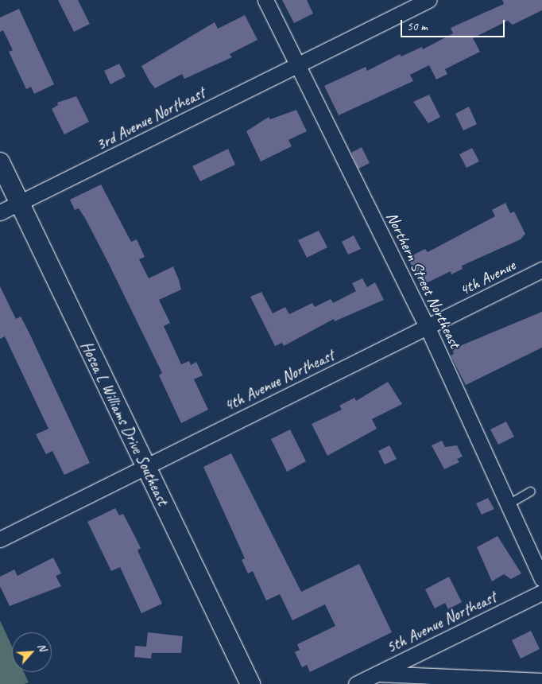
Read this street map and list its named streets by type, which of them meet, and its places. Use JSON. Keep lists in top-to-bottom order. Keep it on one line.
{"streets":{"street":["3rd Avenue Northeast","4th Avenue","Northern Street Northeast","4th Avenue Northeast","Hosea L Williams Drive Southeast","5th Avenue Northeast"]},"crossings":[["3rd Avenue Northeast","Northern Street Northeast"],["3rd Avenue Northeast","Hosea L Williams Drive Southeast"],["4th Avenue","Northern Street Northeast"],["4th Avenue","4th Avenue Northeast"],["Northern Street Northeast","4th Avenue Northeast"],["4th Avenue Northeast","Hosea L Williams Drive Southeast"]],"scale_bar":"50 m","north":"top right"}
